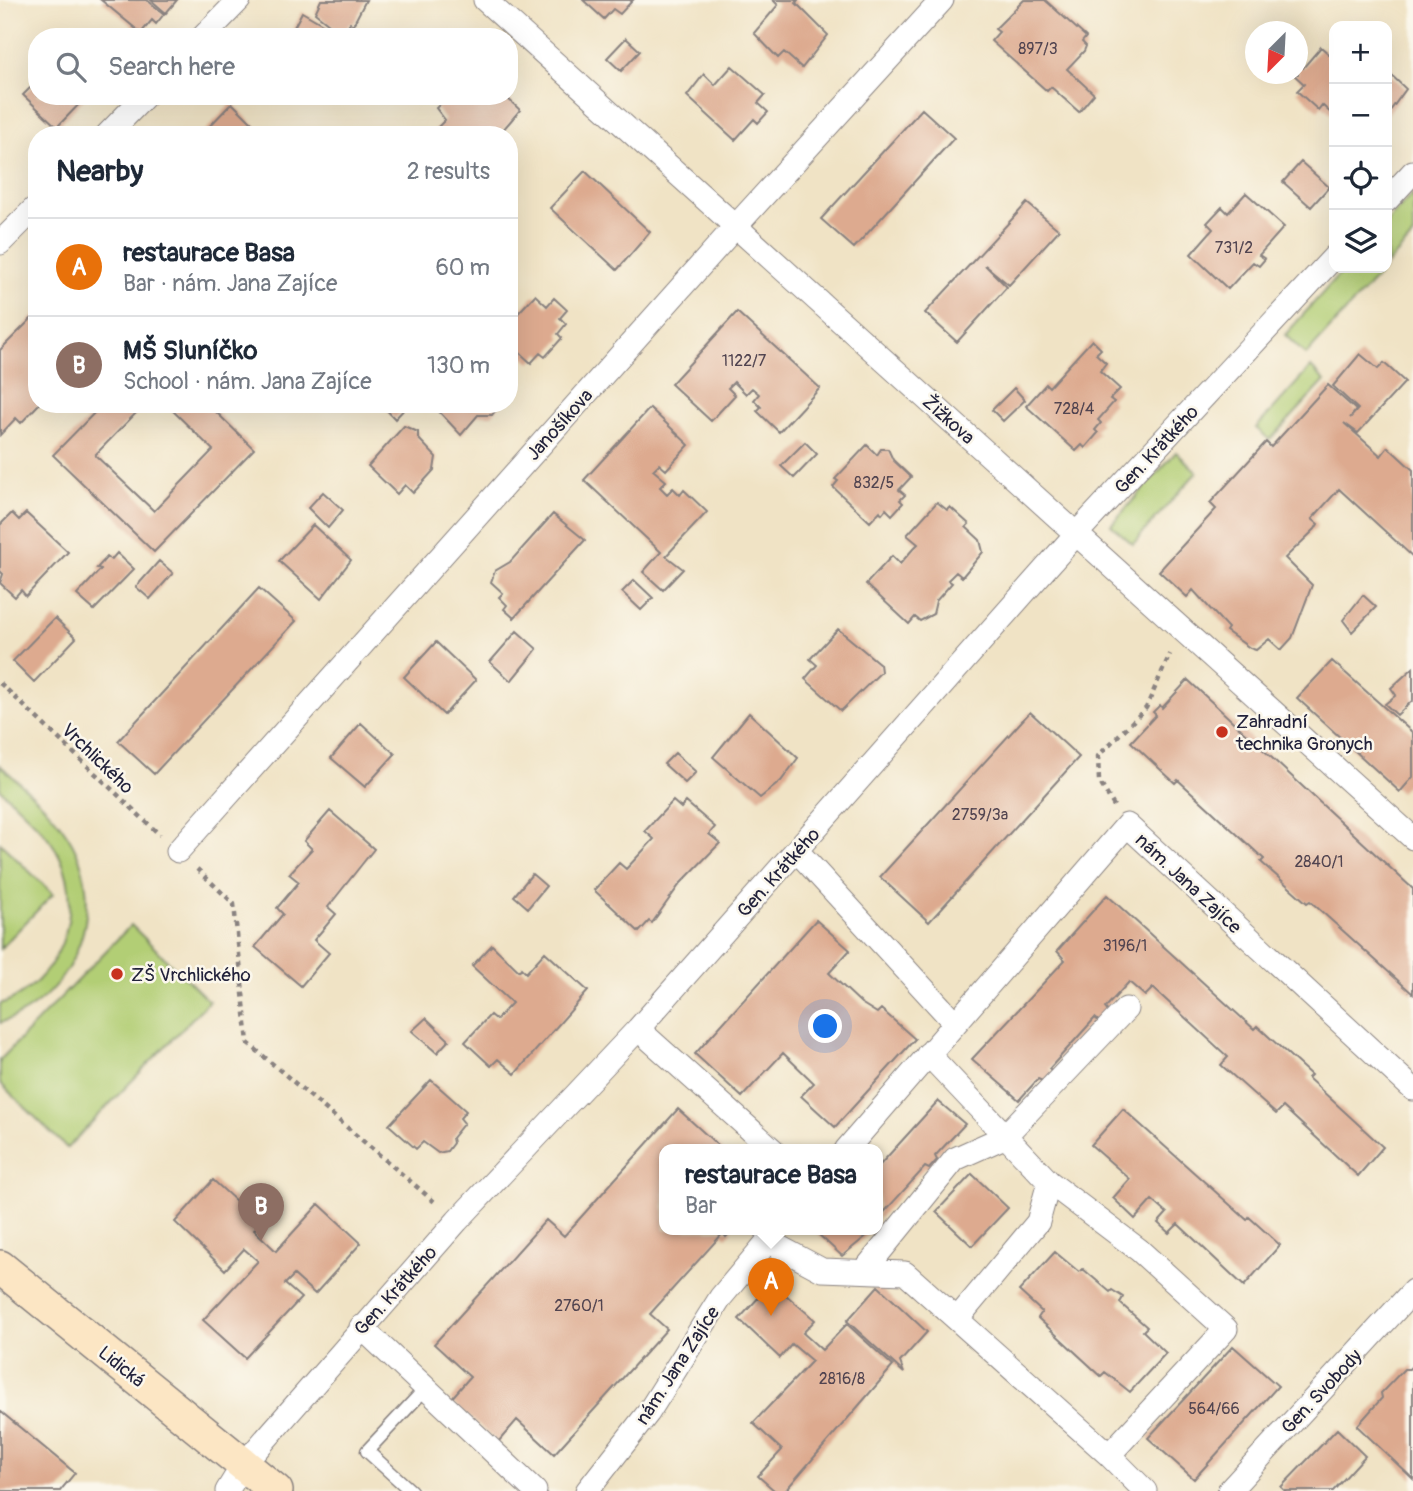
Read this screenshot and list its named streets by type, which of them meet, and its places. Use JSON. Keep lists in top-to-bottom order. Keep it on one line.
{"streets":{"main road":["Lidická"],"street":["Žižkova","Janošíkova","Gen. Krátkého","nám. Jana Zajíce","Gen. Svobody"],"path":["Vrchlického"]},"crossings":[["Žižkova","Janošíkova"],["Žižkova","Gen. Krátkého"],["Janošíkova","Vrchlického"],["Gen. Krátkého","Vrchlického"],["Gen. Krátkého","Lidická"]],"places":["Zahradní technika Gronych","ZŠ Vrchlického"],"house_numbers":["897/3","731/2","1122/7","728/4","832/5","2759/3a","2840/1","3196/1","2760/1","2816/8","564/66"],"north":"bottom left","page":{"map_buttons":["+","−"],"search":"Search here","heading":["Nearby","2 results"],"list":[{"mark":"A","name":"restaurace Basa","note":"Bar · nám. Jana Zajíce","value":"60 m"},{"mark":"B","name":"MŠ Sluníčko","note":"School · nám. Jana Zajíce","value":"130 m"}],"popup":["restaurace Basa","Bar"],"pins":["B","A"]}}
